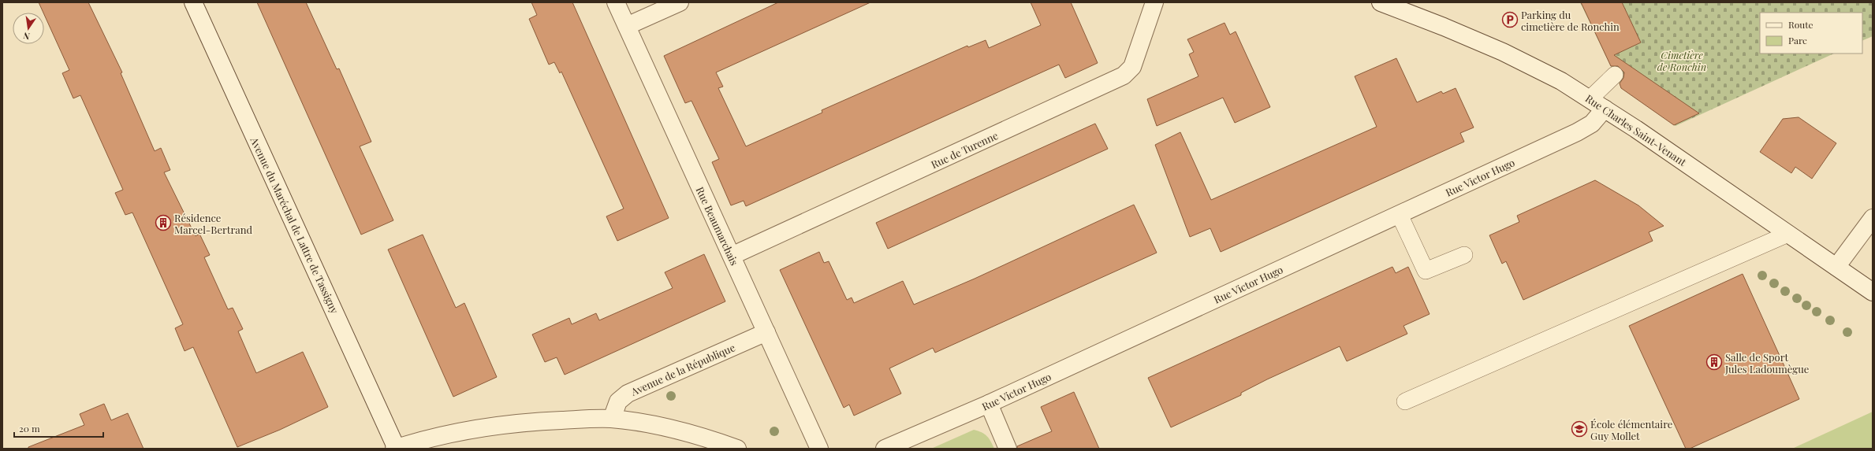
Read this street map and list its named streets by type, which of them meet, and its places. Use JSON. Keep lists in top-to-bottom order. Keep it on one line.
{"streets":{"street":["Rue Charles Saint-Venant","Rue de Turenne","Rue Victor Hugo","Avenue du Maréchal de Lattre de Tassigny","Rue Beaumarchais","Avenue de la République"]},"crossings":[["Rue Charles Saint-Venant","Rue Victor Hugo"],["Rue de Turenne","Rue Beaumarchais"],["Rue Beaumarchais","Avenue de la République"]],"parks":["Cimetière de Ronchin"],"places":{"parking":["Parking du cimetière de Ronchin"],"building":["Résidence Marcel-Bertrand","Salle de Sport Jules Ladoumègue"],"school or university":["École élémentaire Guy Mollet"]},"legend":["Route","Parc"],"scale_bar":"20 m","north":"bottom"}
